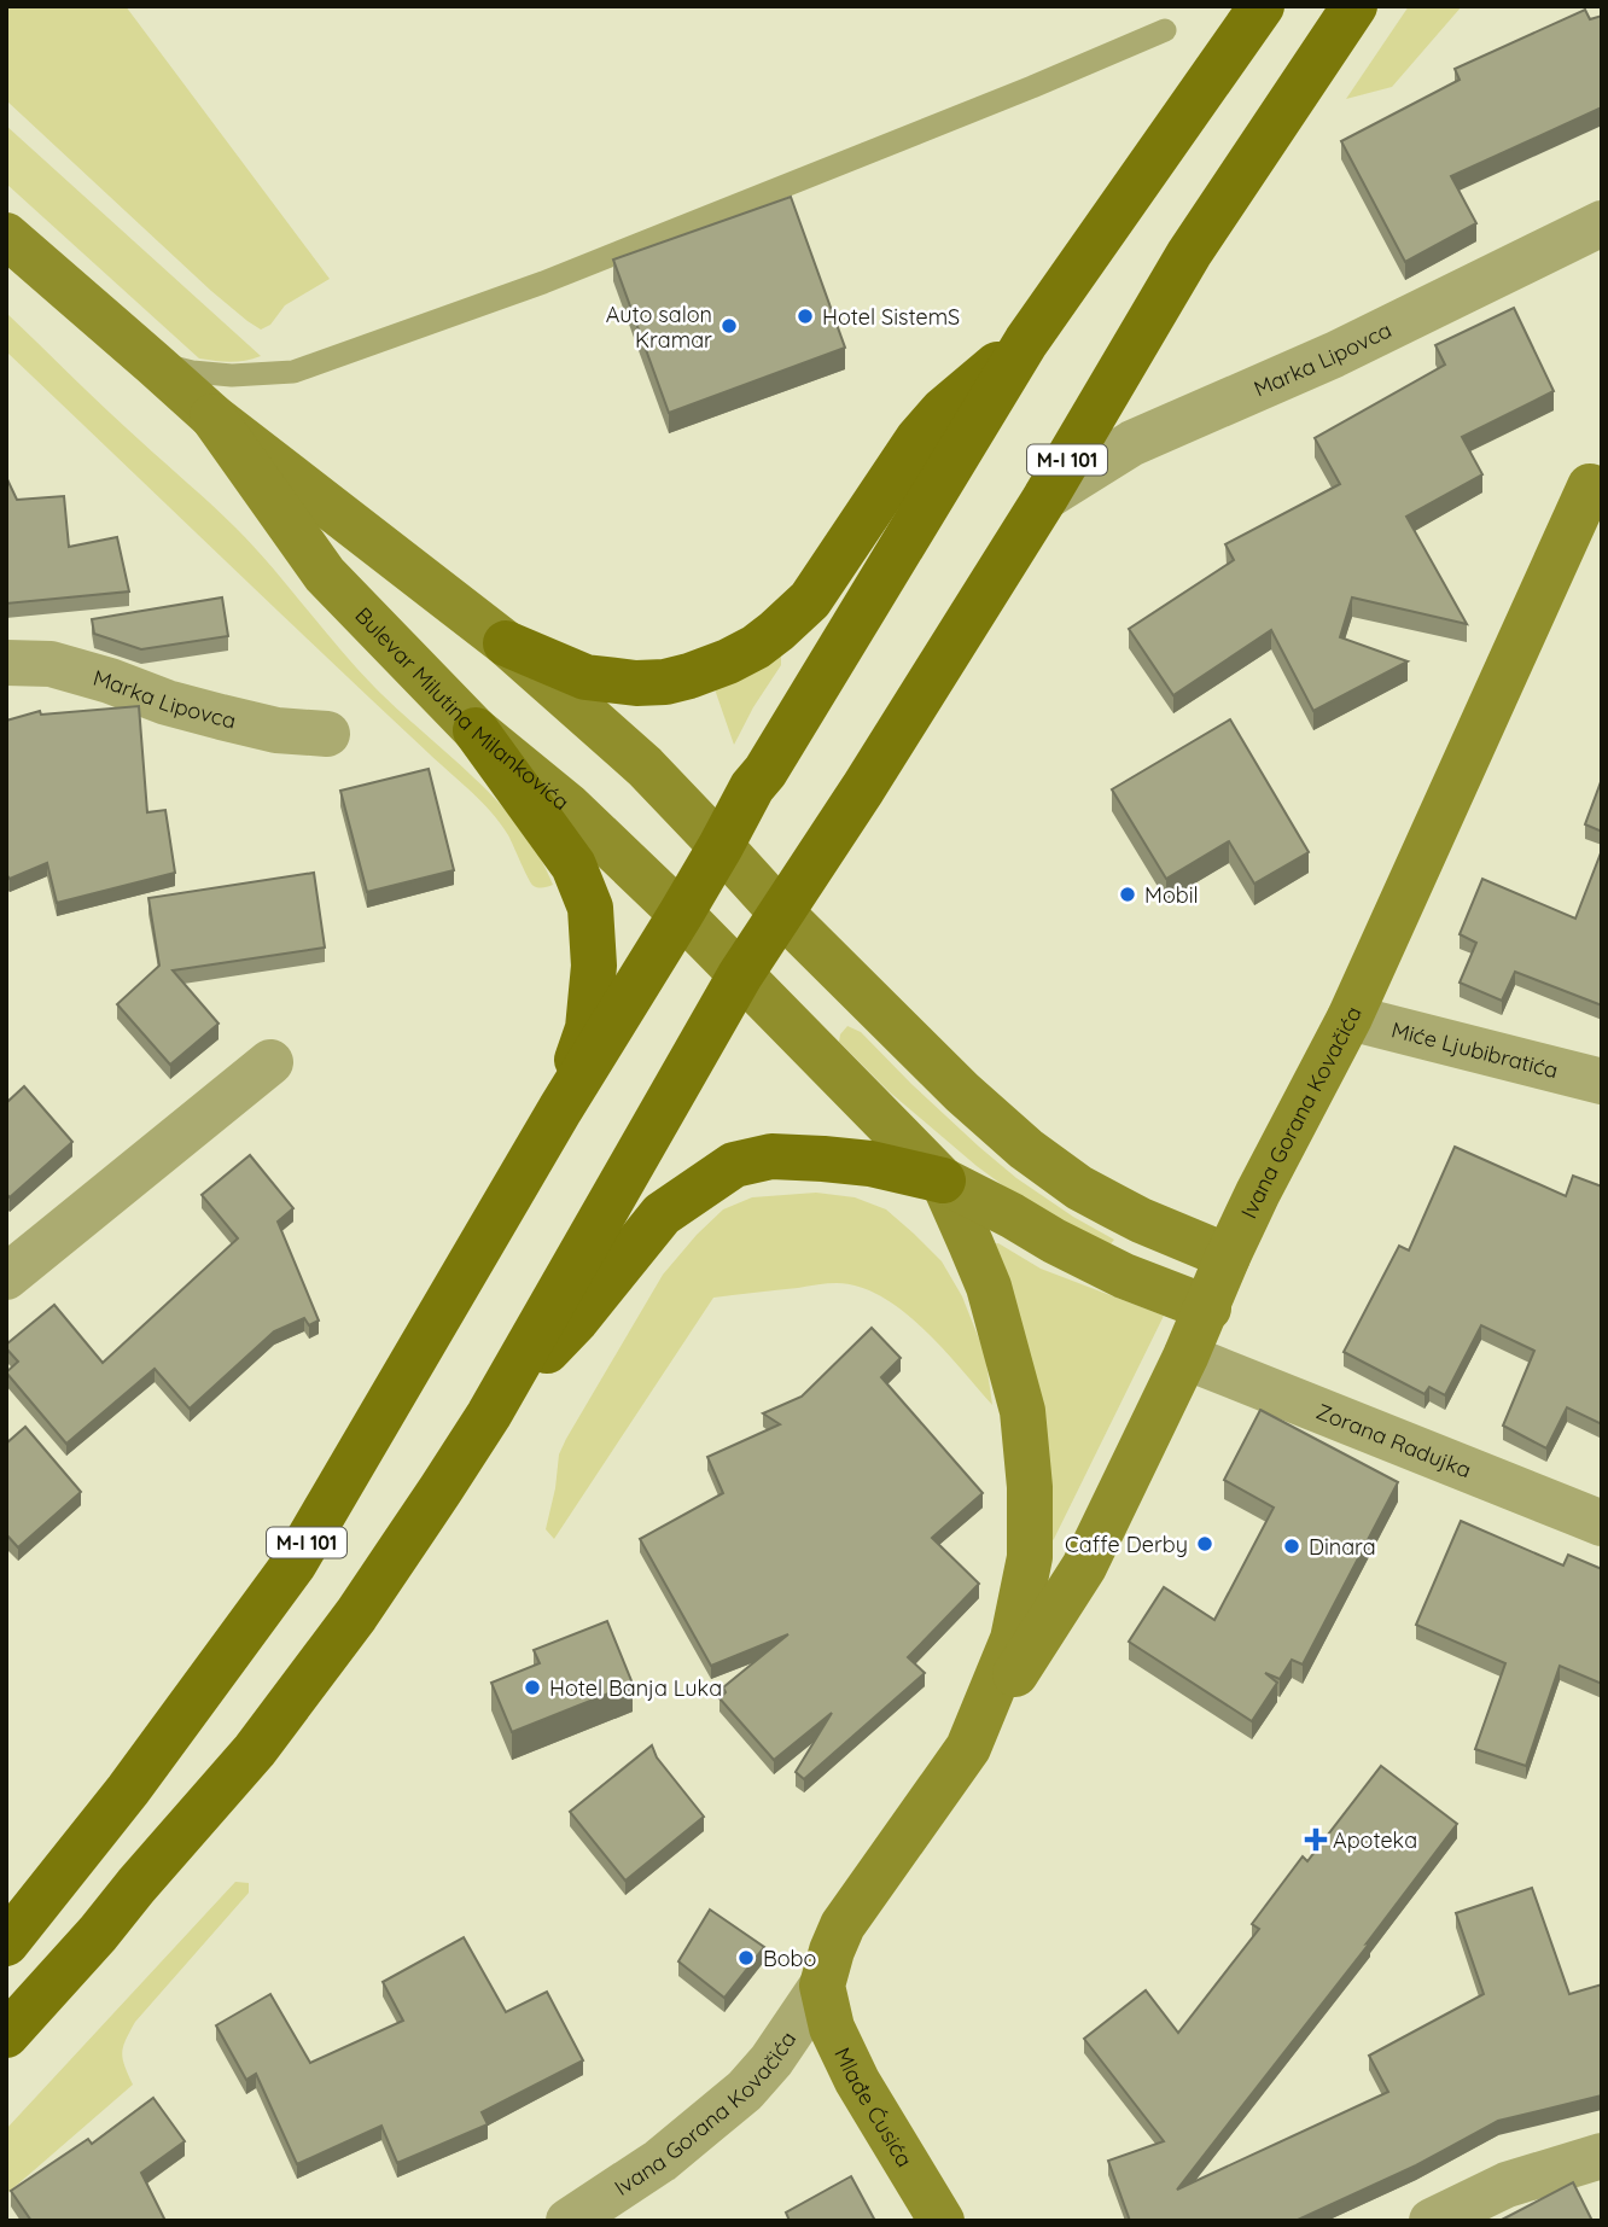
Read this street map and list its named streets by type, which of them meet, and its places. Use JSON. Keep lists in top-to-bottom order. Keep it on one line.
{"streets":{"main road":["M-I 101"],"street":["Marka Lipovca","Bulevar Milutina Milankovića","Miće Ljubibratića","Ivana Gorana Kovačića","Zorana Radujka","Mlađe Ćusića"]},"crossings":[["Marka Lipovca","M-I 101"],["M-I 101","Bulevar Milutina Milankovića"],["Bulevar Milutina Milankovića","Ivana Gorana Kovačića"],["Miće Ljubibratića","Ivana Gorana Kovačića"],["Ivana Gorana Kovačića","Zorana Radujka"],["Ivana Gorana Kovačića","Mlađe Ćusića"]],"places":{"other":["Hotel SistemS","Auto salon Kramar","Mobil","Caffe Derby","Dinara","Hotel Banja Luka","Bobo"],"health":["Apoteka"]}}
